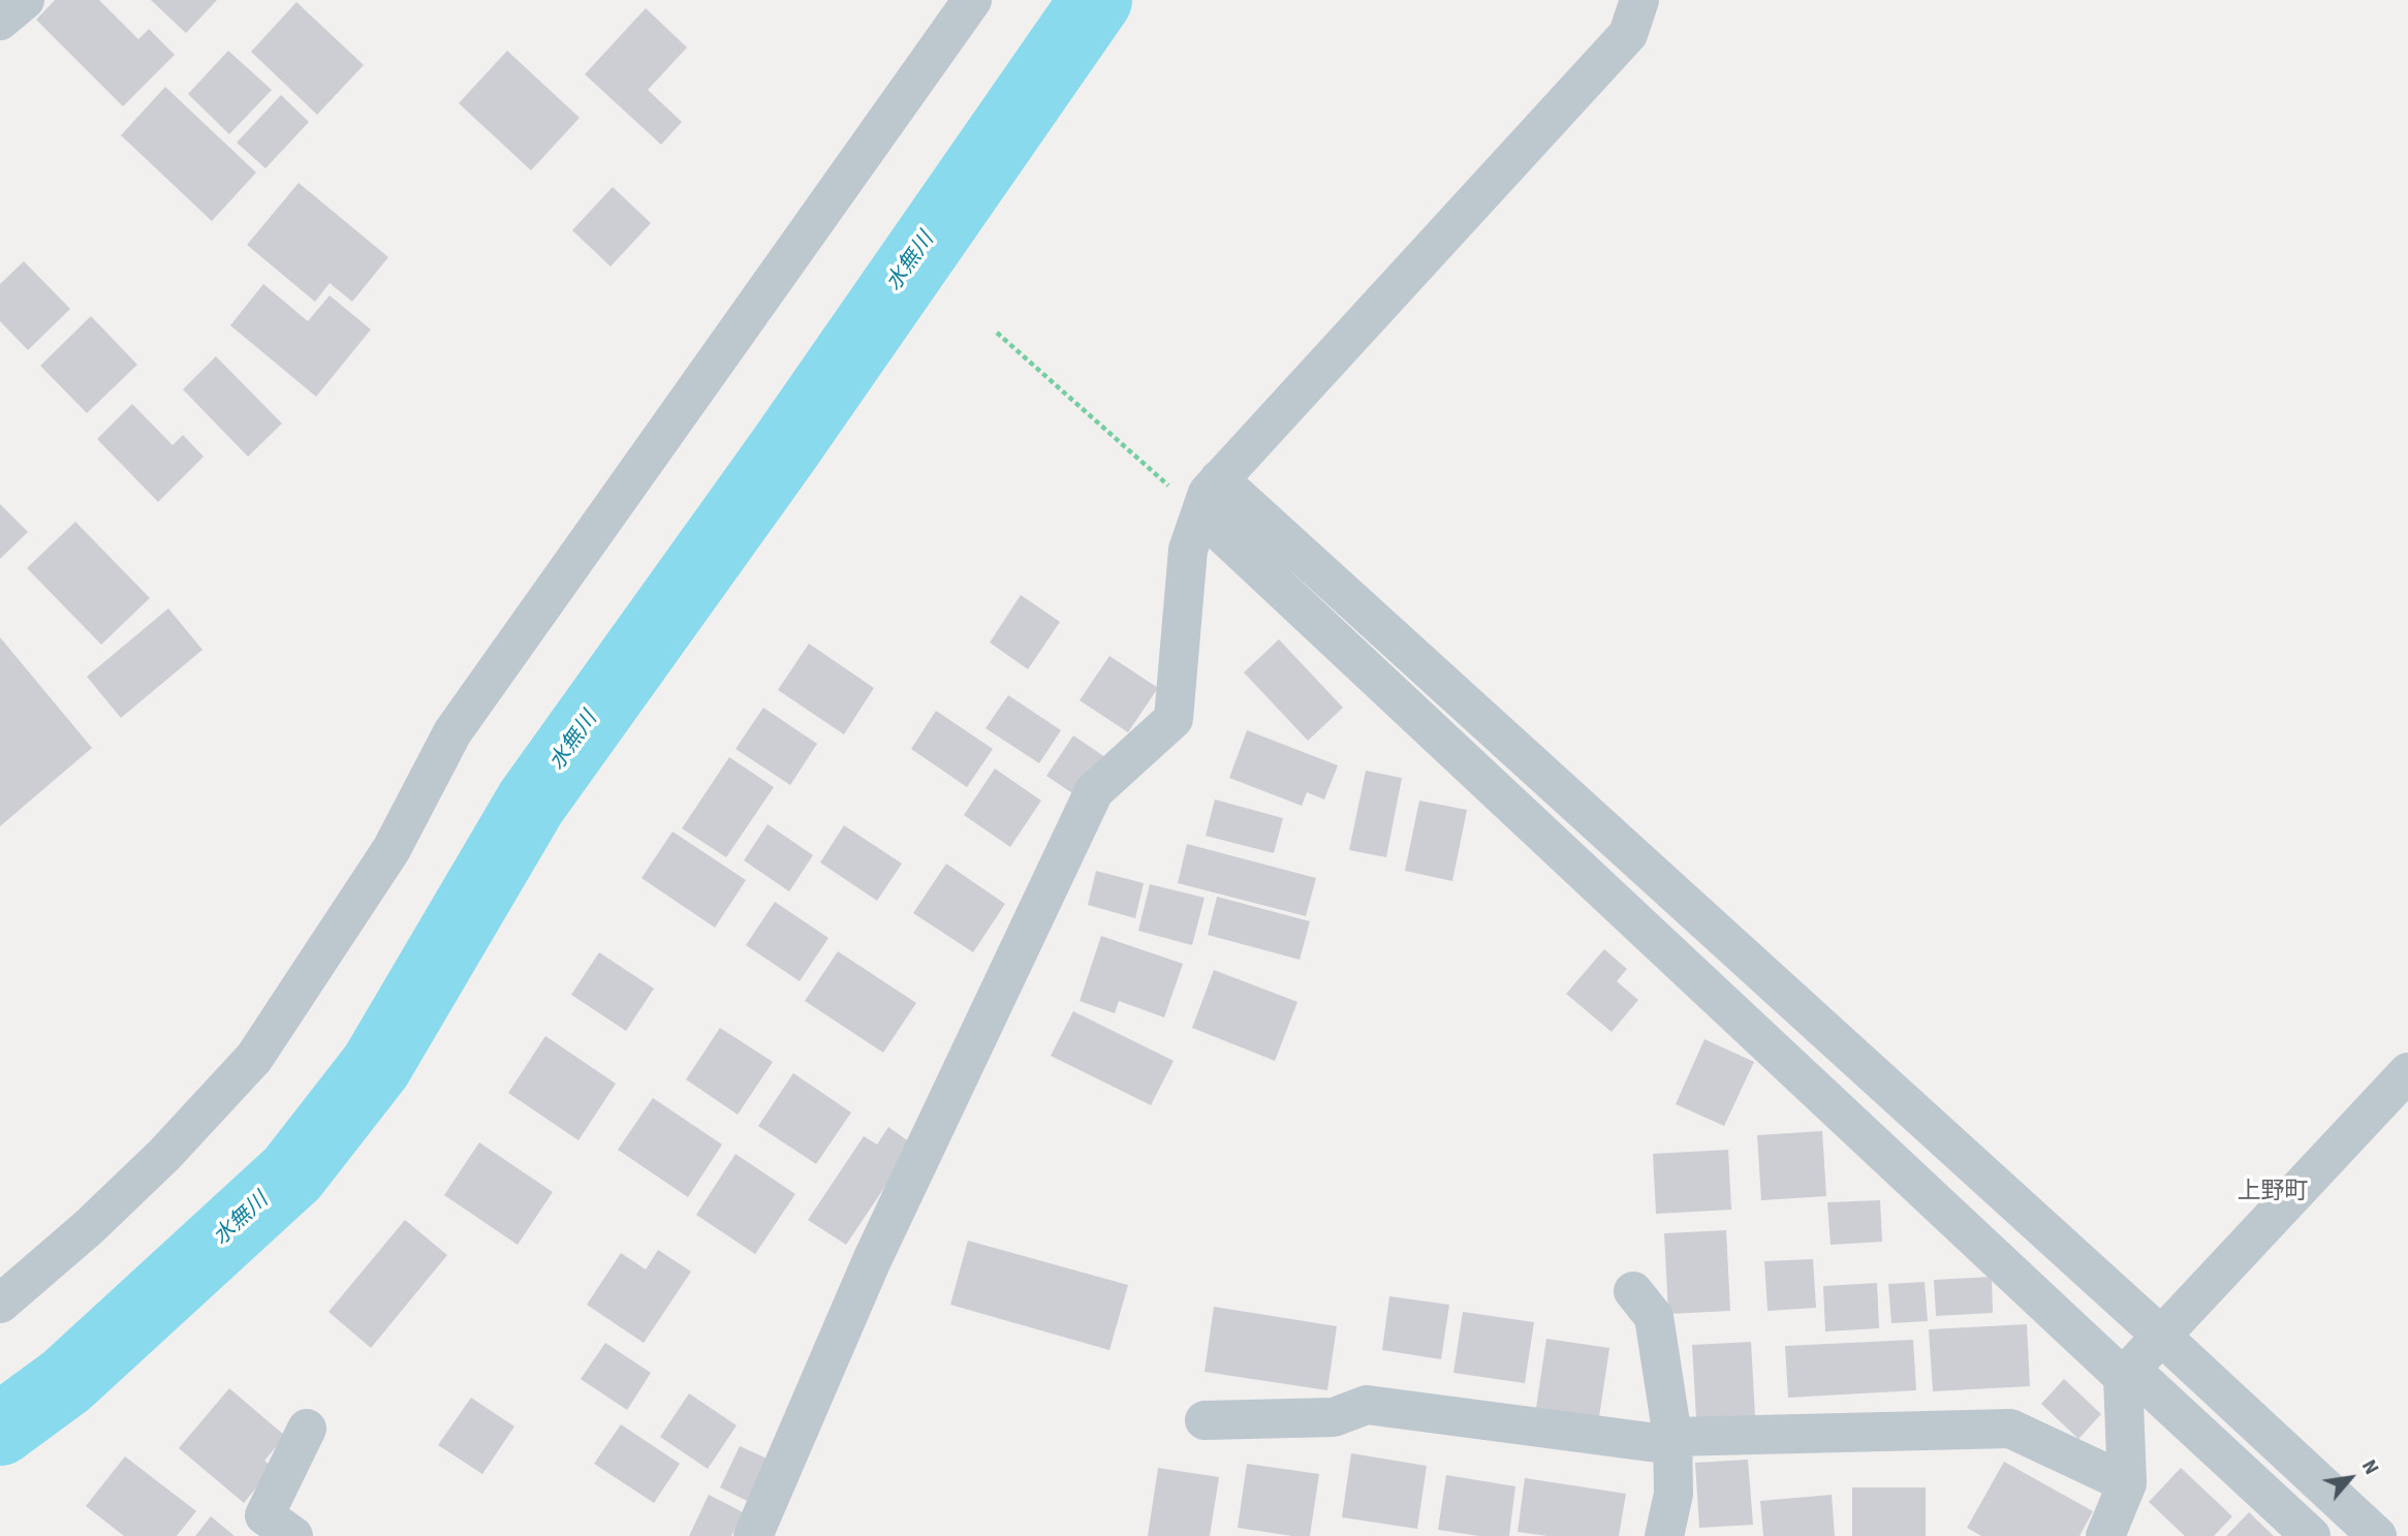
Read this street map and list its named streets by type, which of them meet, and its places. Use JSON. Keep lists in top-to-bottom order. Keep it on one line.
{"districts":["上野町"],"water":["水無川"],"north":"top right"}
